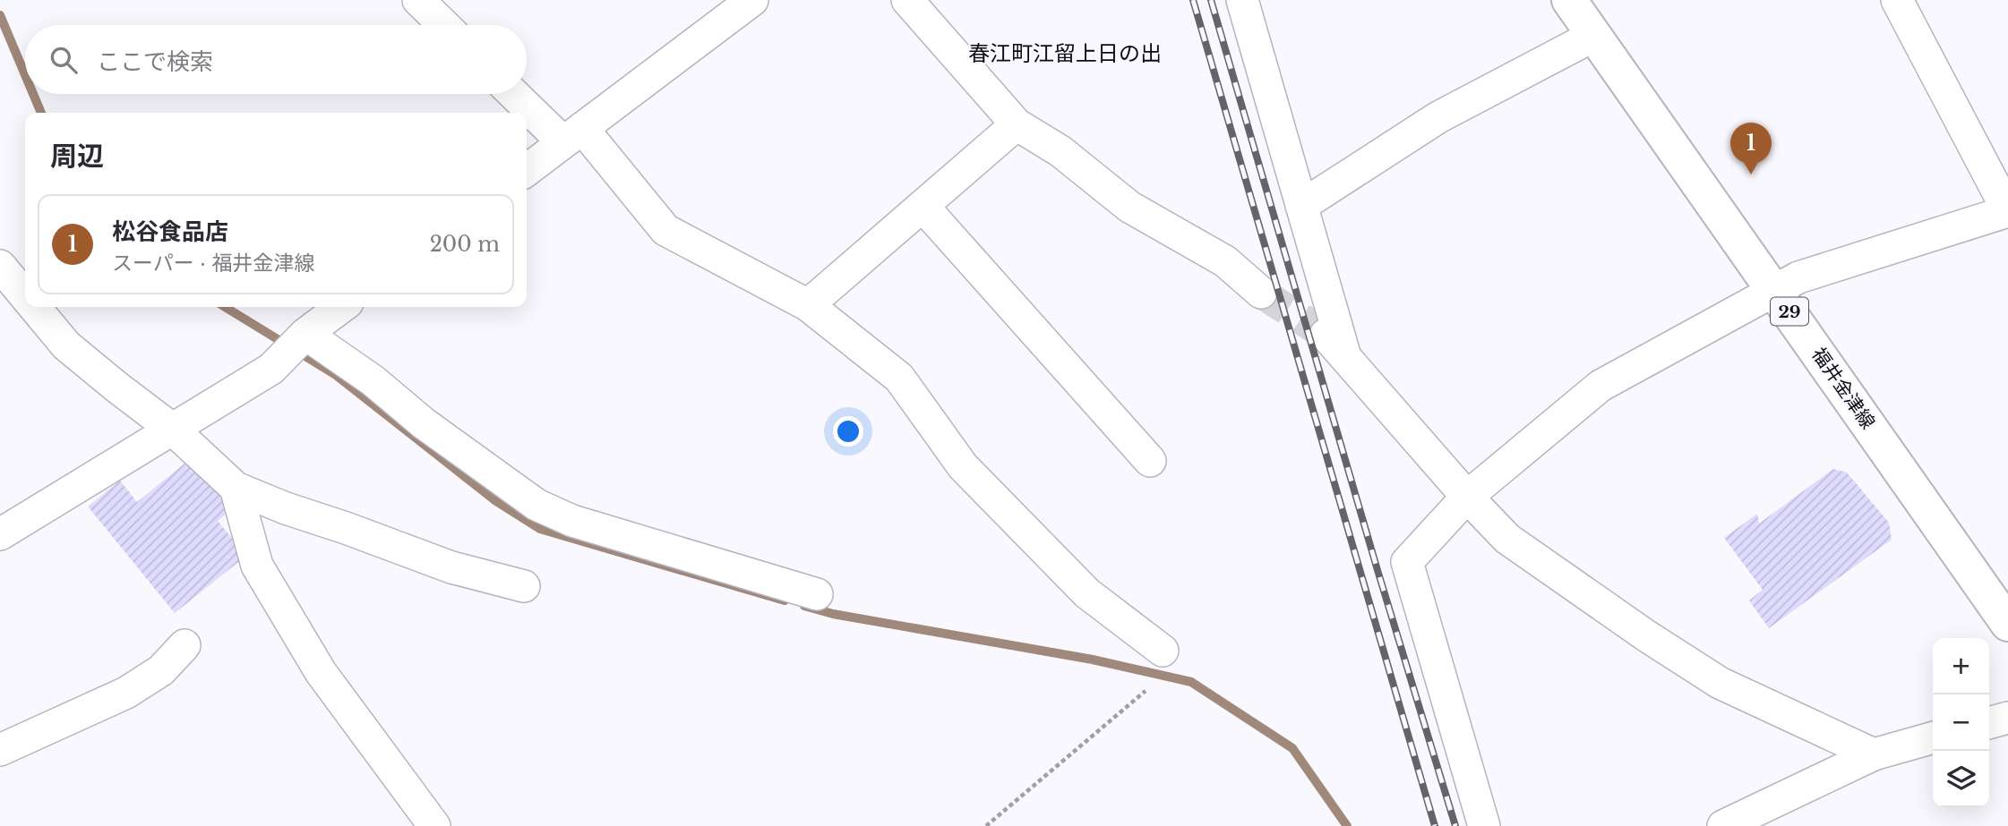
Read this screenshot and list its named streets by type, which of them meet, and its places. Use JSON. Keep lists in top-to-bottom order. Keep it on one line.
{"streets":{"main road":["29","福井金津線"]},"districts":["春江町江留上日の出"],"page":{"search":"ここで検索","heading":"周辺","pins":"1","list":[{"mark":"1","name":"松谷食品店","note":"スーパー · 福井金津線","value":"200 m"}],"map_buttons":["+","−"]}}
